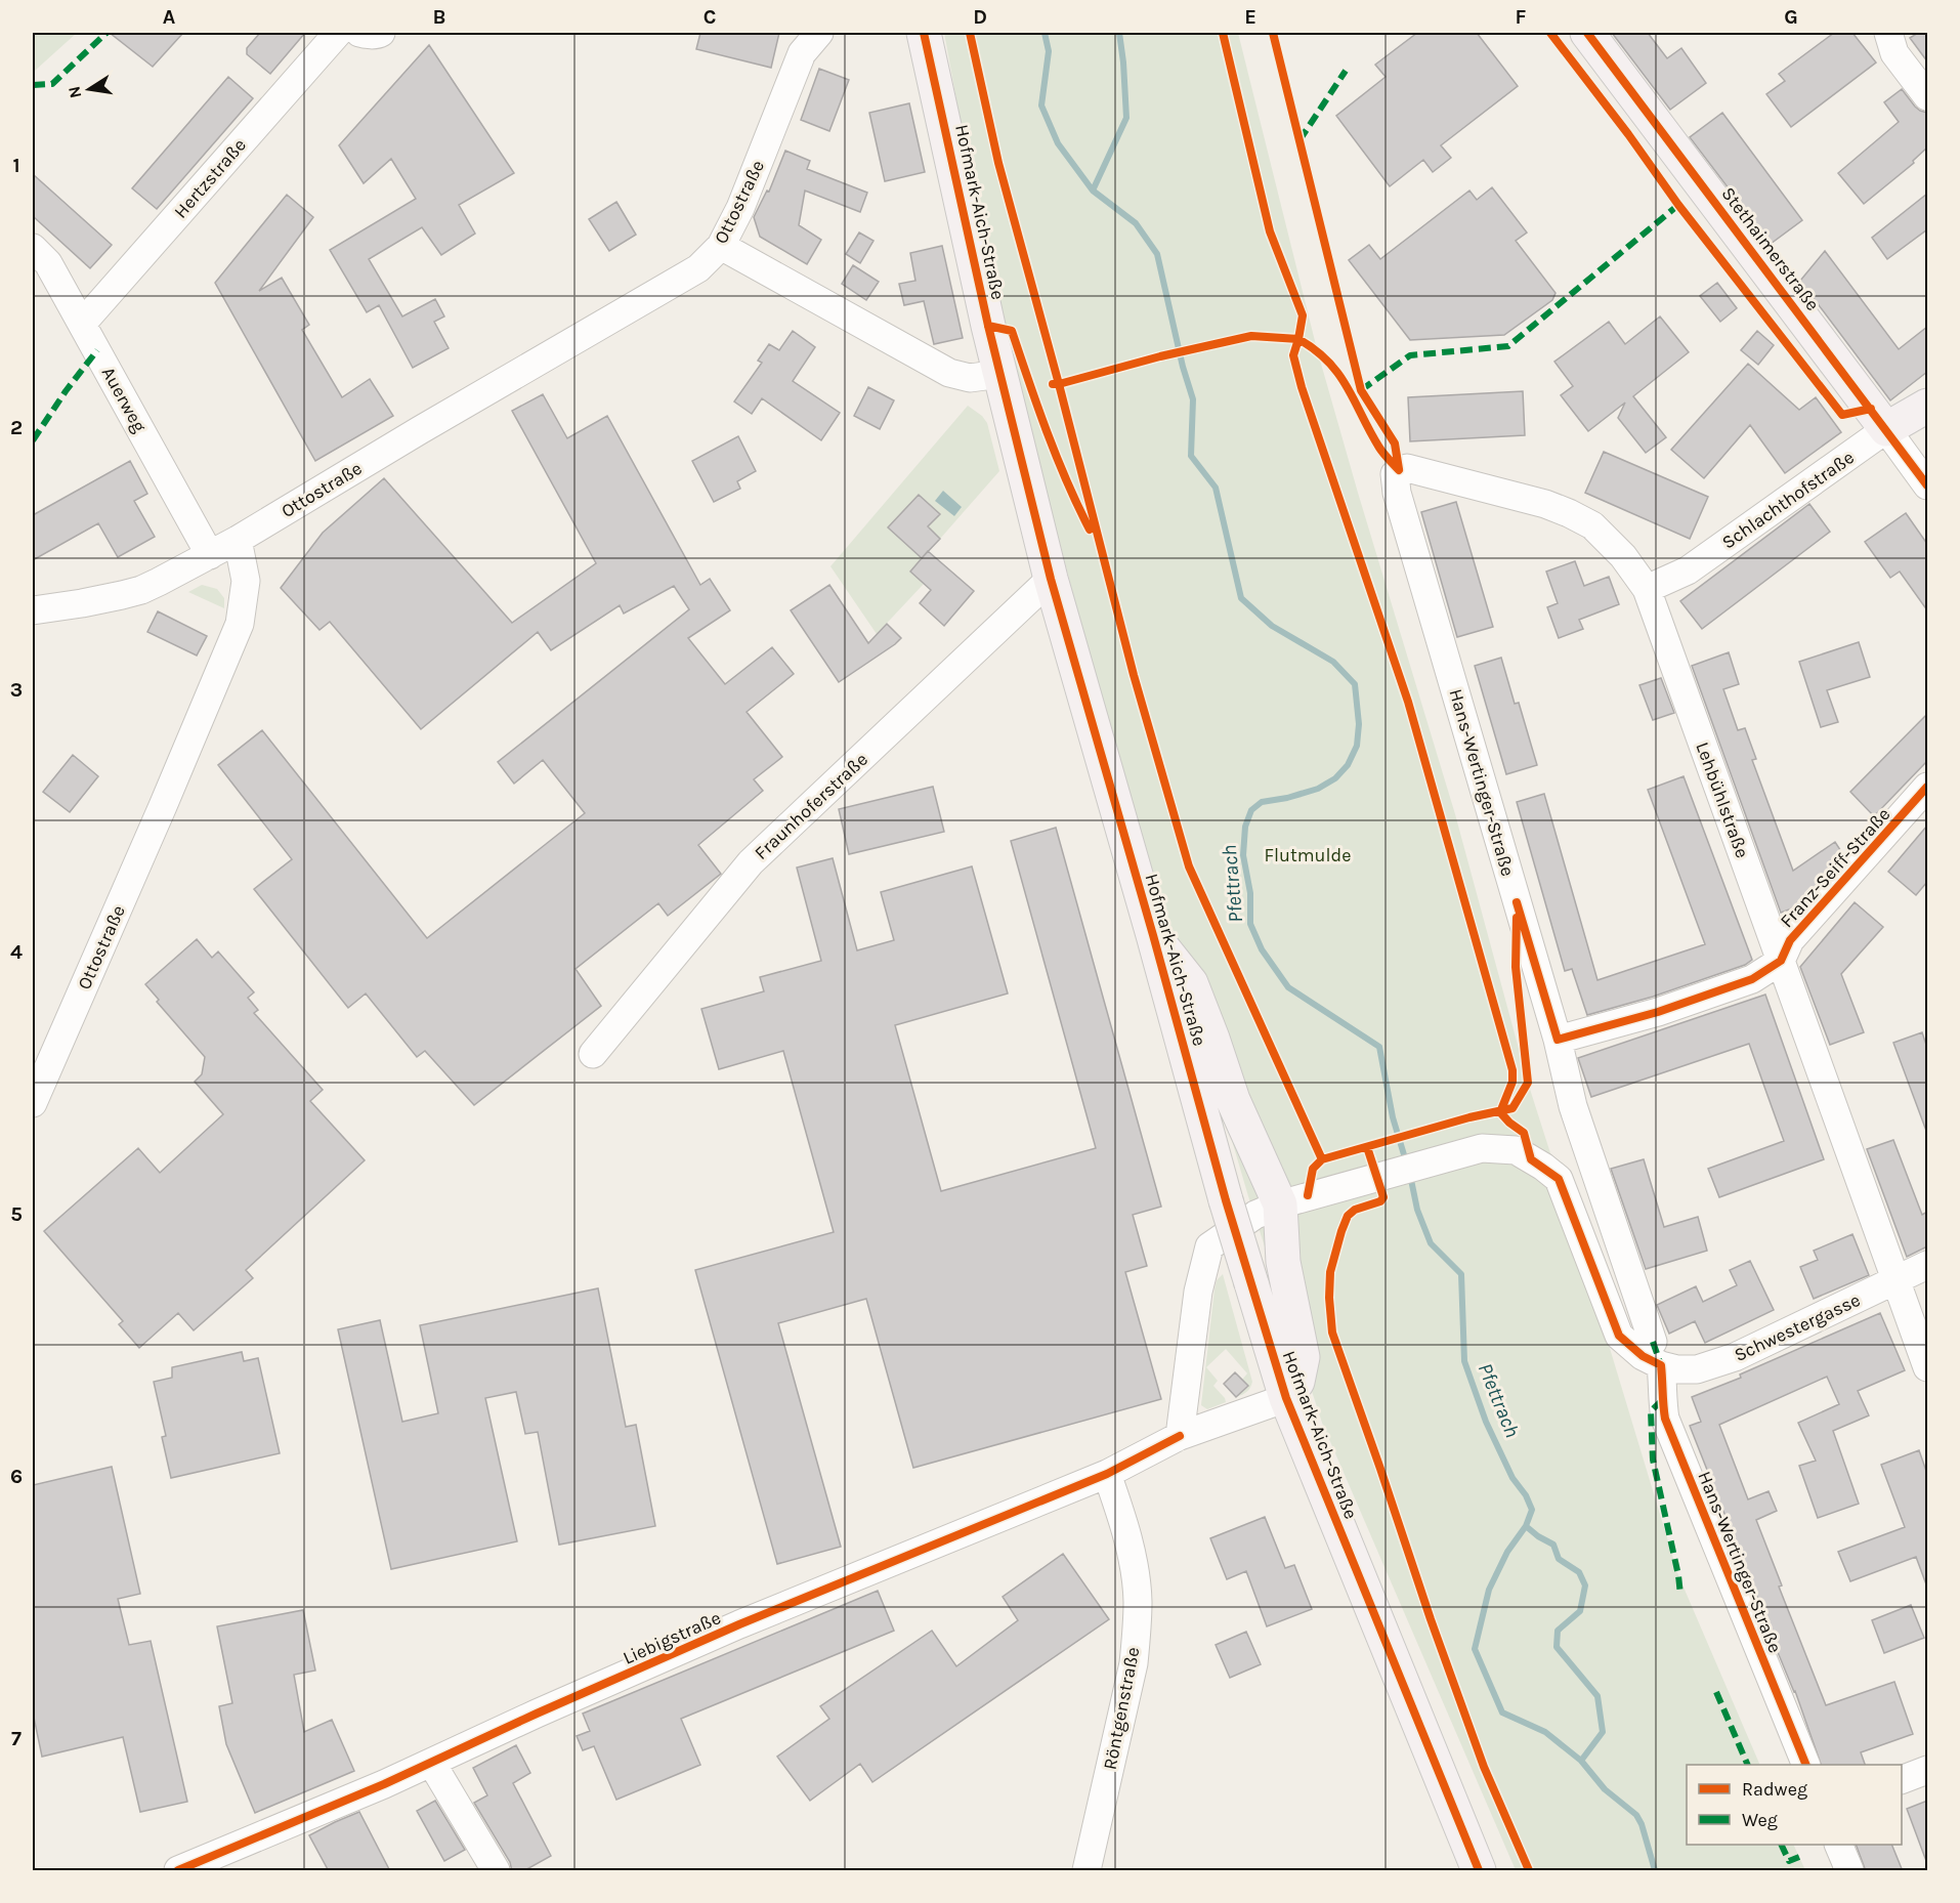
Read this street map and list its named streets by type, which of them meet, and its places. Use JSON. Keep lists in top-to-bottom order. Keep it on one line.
{"streets":{"main road":["Hofmark-Aich-Straße","Stethaimerstraße","Schlachthofstraße"],"street":["Hertzstraße","Ottostraße","Auerweg","Hans-Wertinger-Straße","Lehbühlstraße","Fraunhoferstraße","Franz-Seiff-Straße","Schwestergasse","Liebigstraße","Röntgenstraße"]},"crossings":[["Hertzstraße","Auerweg"],["Hofmark-Aich-Straße","Fraunhoferstraße"],["Hofmark-Aich-Straße","Liebigstraße"],["Stethaimerstraße","Schlachthofstraße"],["Schlachthofstraße","Lehbühlstraße"],["Hans-Wertinger-Straße","Lehbühlstraße"],["Hans-Wertinger-Straße","Franz-Seiff-Straße"],["Hans-Wertinger-Straße","Schwestergasse"],["Lehbühlstraße","Franz-Seiff-Straße"],["Lehbühlstraße","Schwestergasse"],["Liebigstraße","Röntgenstraße"]],"water":["Pfettrach"],"parks":["Flutmulde"],"legend":["Radweg","Weg"],"north":"left","grid":{"columns":["A","B","C","D","E","F","G"],"rows":["1","2","3","4","5","6","7"]}}
